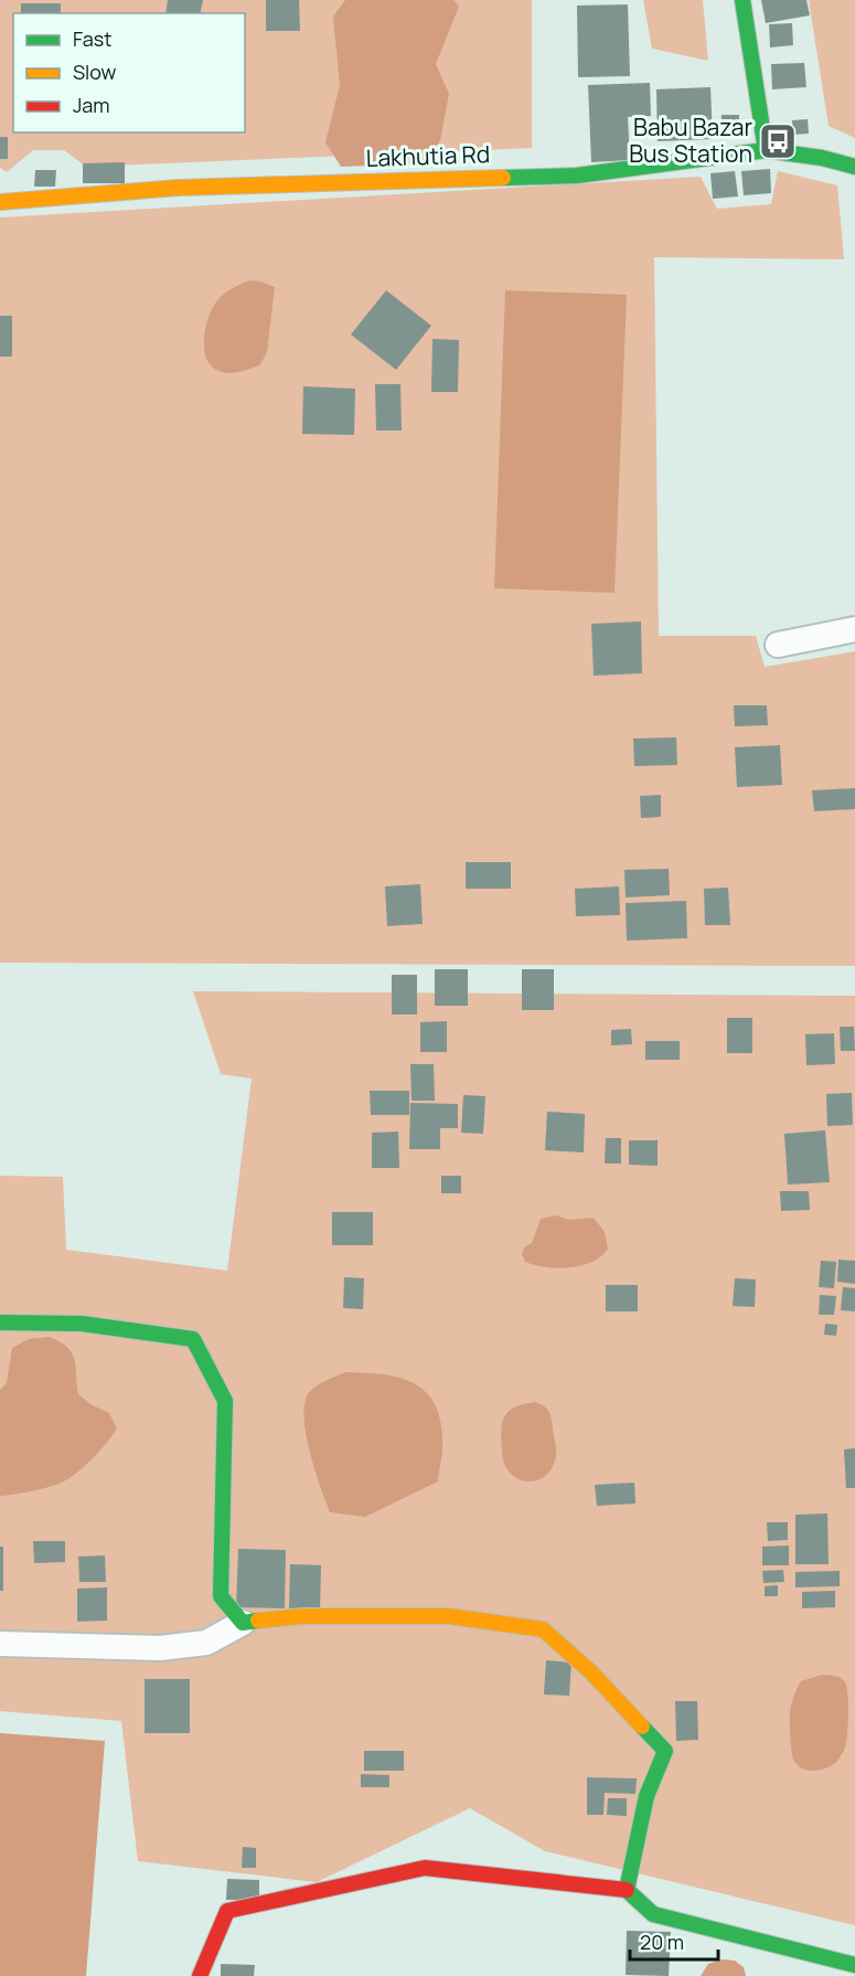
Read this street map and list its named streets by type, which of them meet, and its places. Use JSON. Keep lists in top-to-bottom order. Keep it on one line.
{"streets":{"street":["Lakhutia Rd"]},"places":{"bus stop":["Babu Bazar Bus Station"]},"legend":["Fast","Slow","Jam"],"scale_bar":"20 m"}
